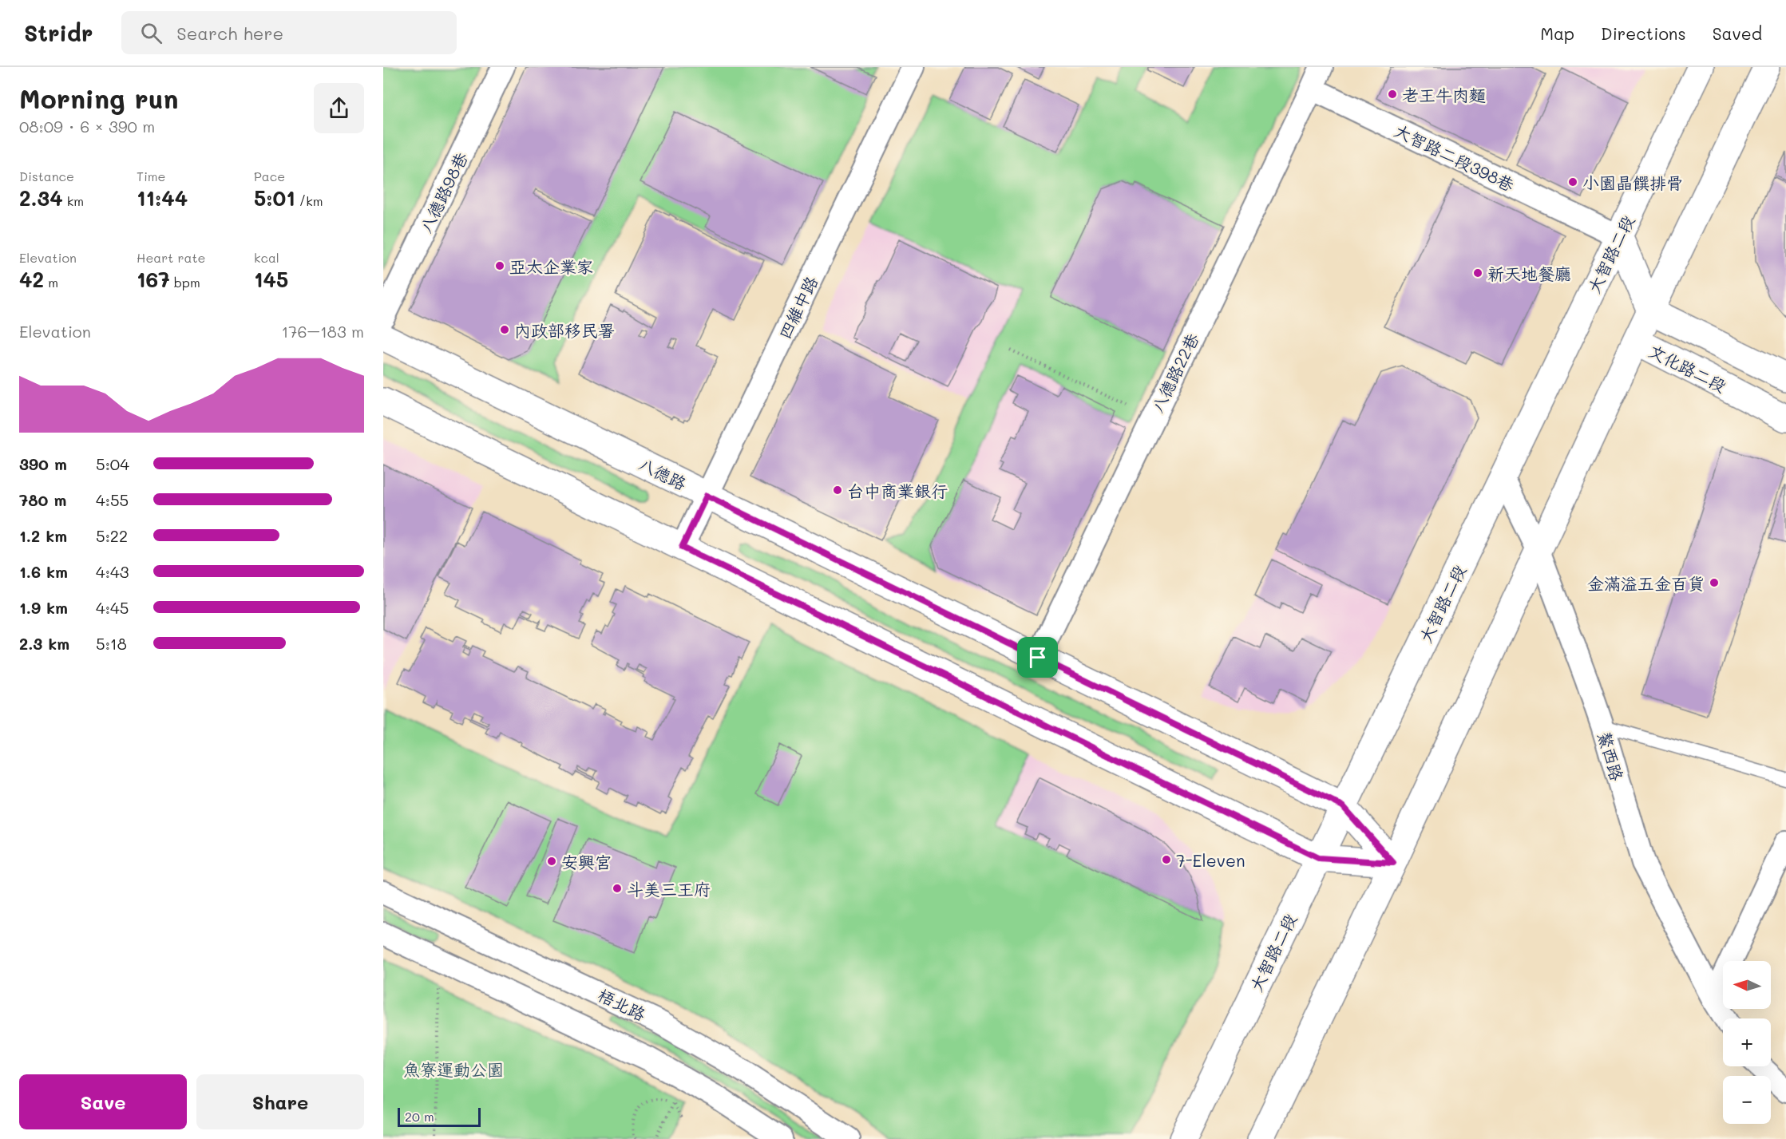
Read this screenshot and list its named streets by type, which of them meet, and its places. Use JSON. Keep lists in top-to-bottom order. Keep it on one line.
{"streets":{"street":["大智路二段398巷","八德路98巷","大智路二段","四維中路","文化路二段","八德路22巷","八德路","鰲西路","梧北路"]},"crossings":[["大智路二段398巷","大智路二段"],["大智路二段398巷","文化路二段"],["大智路二段398巷","八德路22巷"],["大智路二段","文化路二段"],["大智路二段","八德路"],["大智路二段","鰲西路"],["四維中路","八德路"],["八德路22巷","八德路"]],"parks":["魚寮運動公園"],"places":["老王牛肉麵","小園晶饌排骨","亞太企業家","新天地餐廳","內政部移民署","台中商業銀行","金滿溢五金百貨","7-Eleven","安興宮","斗美三王府"],"scale_bar":"20 m","north":"left","page":{"header":"Stridr","search":"Search here","nav":["Map","Directions","Saved"],"heading":["Morning run","08:09 · 6 × 390 m"],"stats":[["Distance","2.34 km"],["Time","11:44"],["Pace","5:01 /km"],["Elevation","42 m"],["Heart rate","167 bpm"],["kcal","145"]],"chart":["Elevation","176–183 m"],"list":[{"name":"390 m","note":"5:04"},{"name":"780 m","note":"4:55"},{"name":"1.2 km","note":"5:22"},{"name":"1.6 km","note":"4:43"},{"name":"1.9 km","note":"4:45"},{"name":"2.3 km","note":"5:18"}],"map_buttons":["+","−"],"buttons":["Save","Share"],"scale":"20 m"}}
